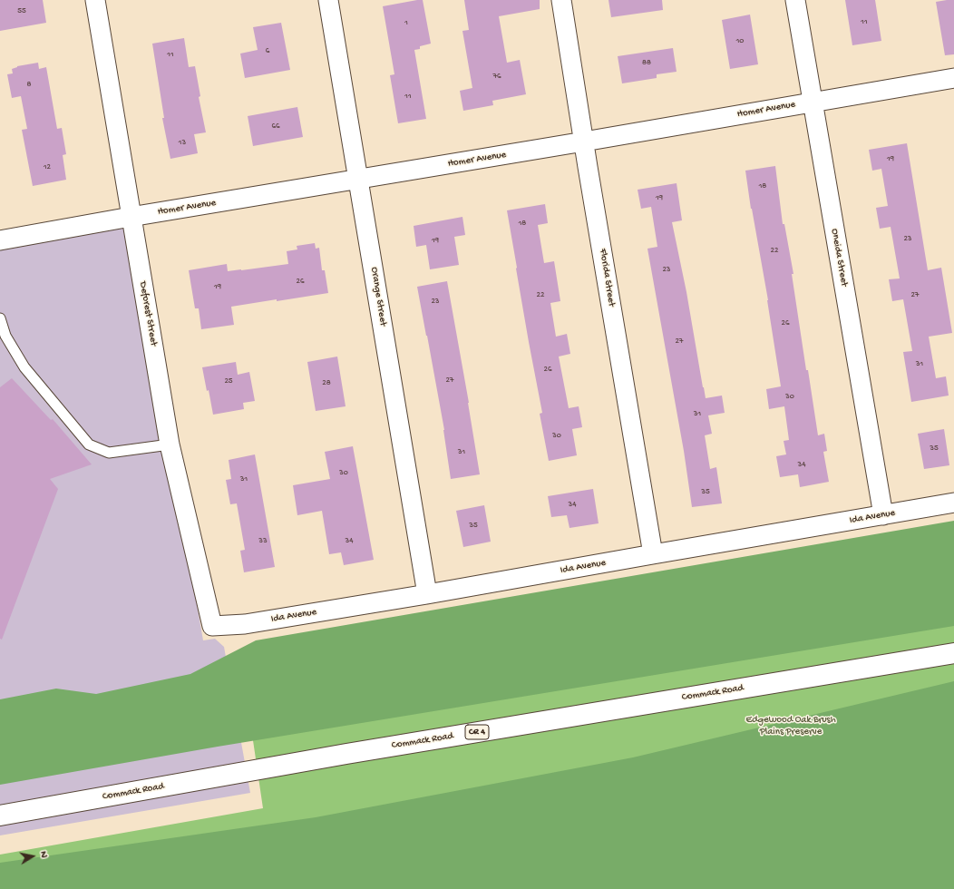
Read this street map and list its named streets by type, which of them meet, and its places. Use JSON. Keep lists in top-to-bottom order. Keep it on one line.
{"streets":{"main road":["Commack Road","CR 4"],"street":["Homer Avenue","Oneida Street","Florida Street","Orange Street","Deforest Street","Ida Avenue"]},"crossings":[["Homer Avenue","Oneida Street"],["Homer Avenue","Florida Street"],["Homer Avenue","Orange Street"],["Homer Avenue","Deforest Street"],["Oneida Street","Ida Avenue"],["Florida Street","Ida Avenue"],["Orange Street","Ida Avenue"],["Deforest Street","Ida Avenue"]],"parks":["Edgewood Oak Brush Plains Preserve"],"house_numbers":["55","11","1","10","6","11","88","76","8","11","66","13","19","12","18","19","18","23","19","22","23","26","19","22","27","23","26","27","31","26","27","25","28","30","31","30","35","31","34","30","31","35","34","35","33","34"],"north":"right"}
